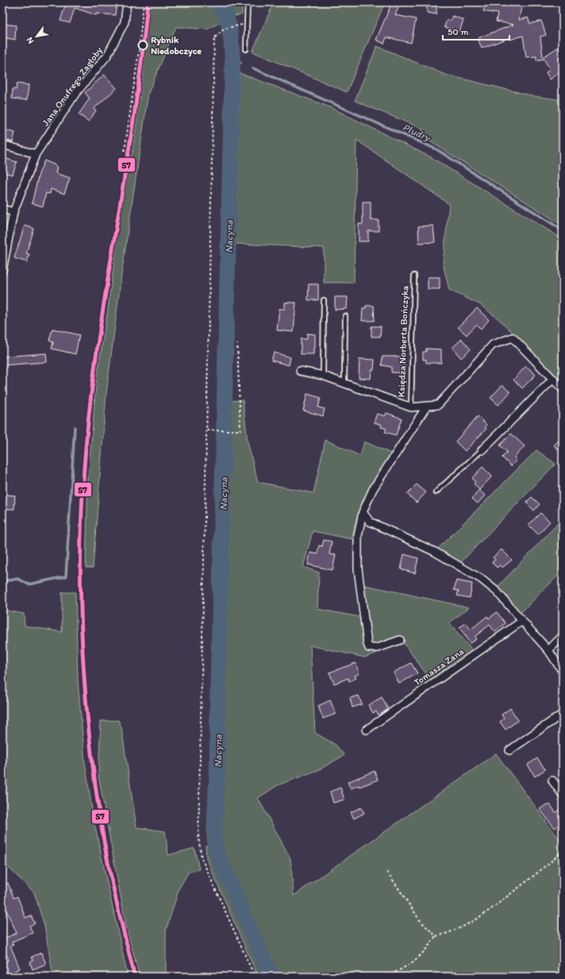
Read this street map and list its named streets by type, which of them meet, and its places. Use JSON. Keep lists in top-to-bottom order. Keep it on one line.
{"streets":{"street":["Jana Onufrego Zagłoby","Księdza Norberta Bończyka","Tomasza Zana"]},"water":["Pludry","Nacyna"],"places":["Rybnik Niedobczyce"],"lines":["transit line S7"],"scale_bar":"50 m","north":"bottom left"}
